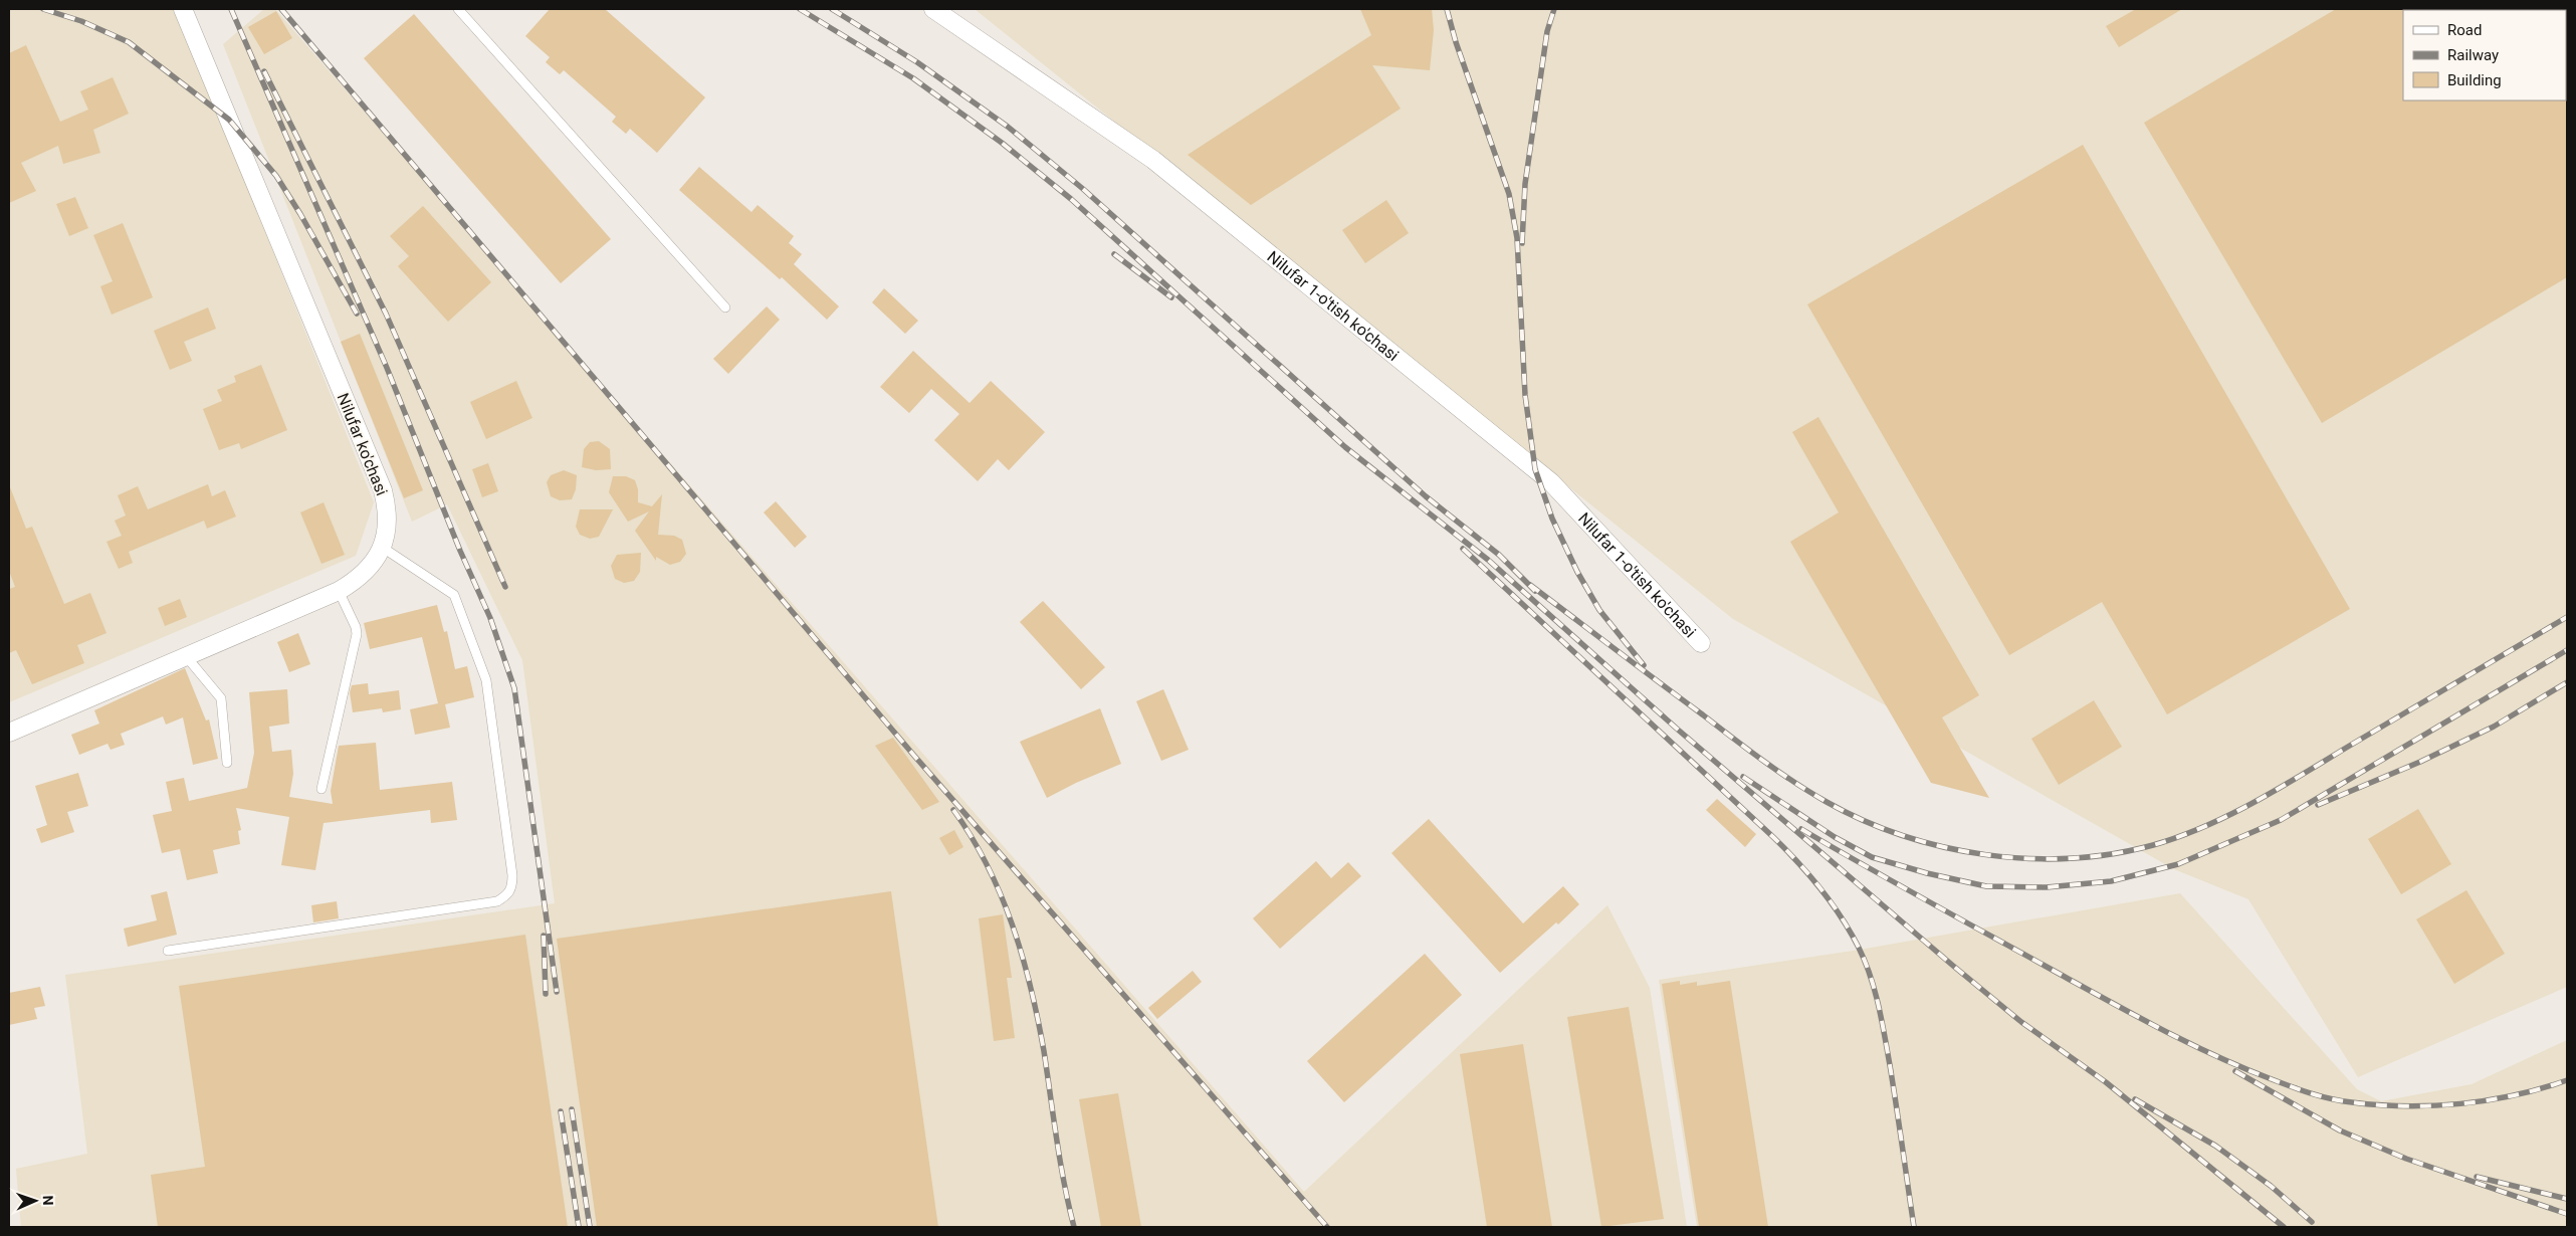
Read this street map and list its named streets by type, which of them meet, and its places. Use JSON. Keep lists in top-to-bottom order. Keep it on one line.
{"streets":{"street":["Nilufar 1-o'tish ko'chasi","Nilufar ko'chasi"]},"legend":["Road","Railway","Building"],"north":"right"}
